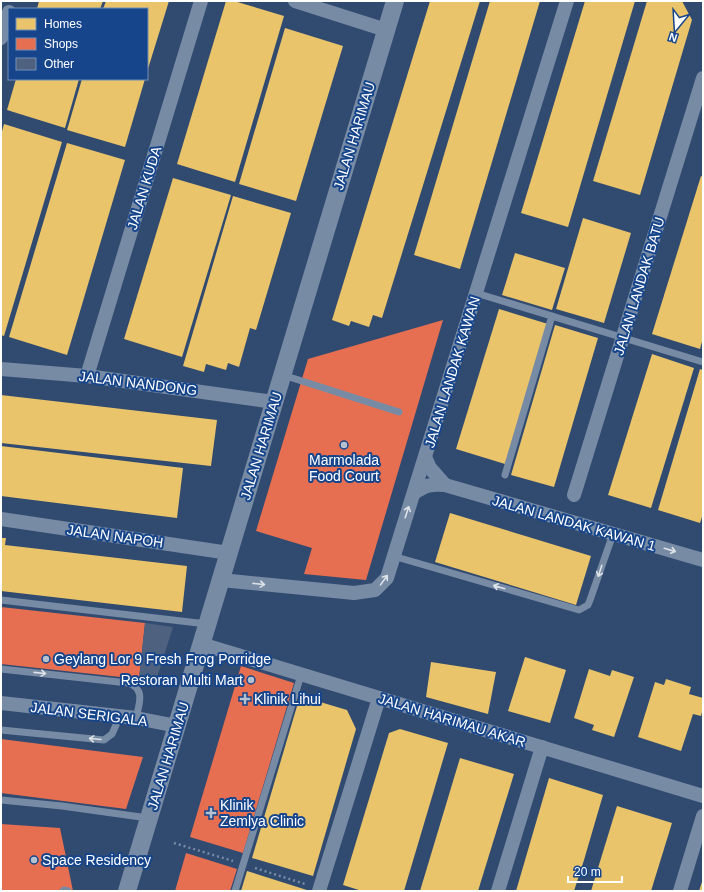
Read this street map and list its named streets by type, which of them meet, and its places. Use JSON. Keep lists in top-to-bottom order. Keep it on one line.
{"streets":{"street":["JALAN HARIMAU","JALAN KUDA","JALAN LANDAK BATU","JALAN LANDAK KAWAN","JALAN NANDONG","JALAN LANDAK KAWAN 1","JALAN NAPOH","JALAN SERIGALA","JALAN HARIMAU AKAR"]},"crossings":[["JALAN HARIMAU","JALAN LANDAK KAWAN"],["JALAN HARIMAU","JALAN NANDONG"],["JALAN HARIMAU","JALAN NAPOH"],["JALAN HARIMAU","JALAN SERIGALA"],["JALAN HARIMAU","JALAN HARIMAU AKAR"],["JALAN KUDA","JALAN NANDONG"],["JALAN LANDAK KAWAN","JALAN LANDAK KAWAN 1"]],"places":{"other":["Marmolada Food Court","Geylang Lor 9 Fresh Frog Porridge","Restoran Multi Mart","Space Residency"],"health":["Klinik Lihui","Klinik Zemlya Clinic"]},"legend":["Homes","Shops","Other"],"scale_bar":"20 m","north":"bottom"}
